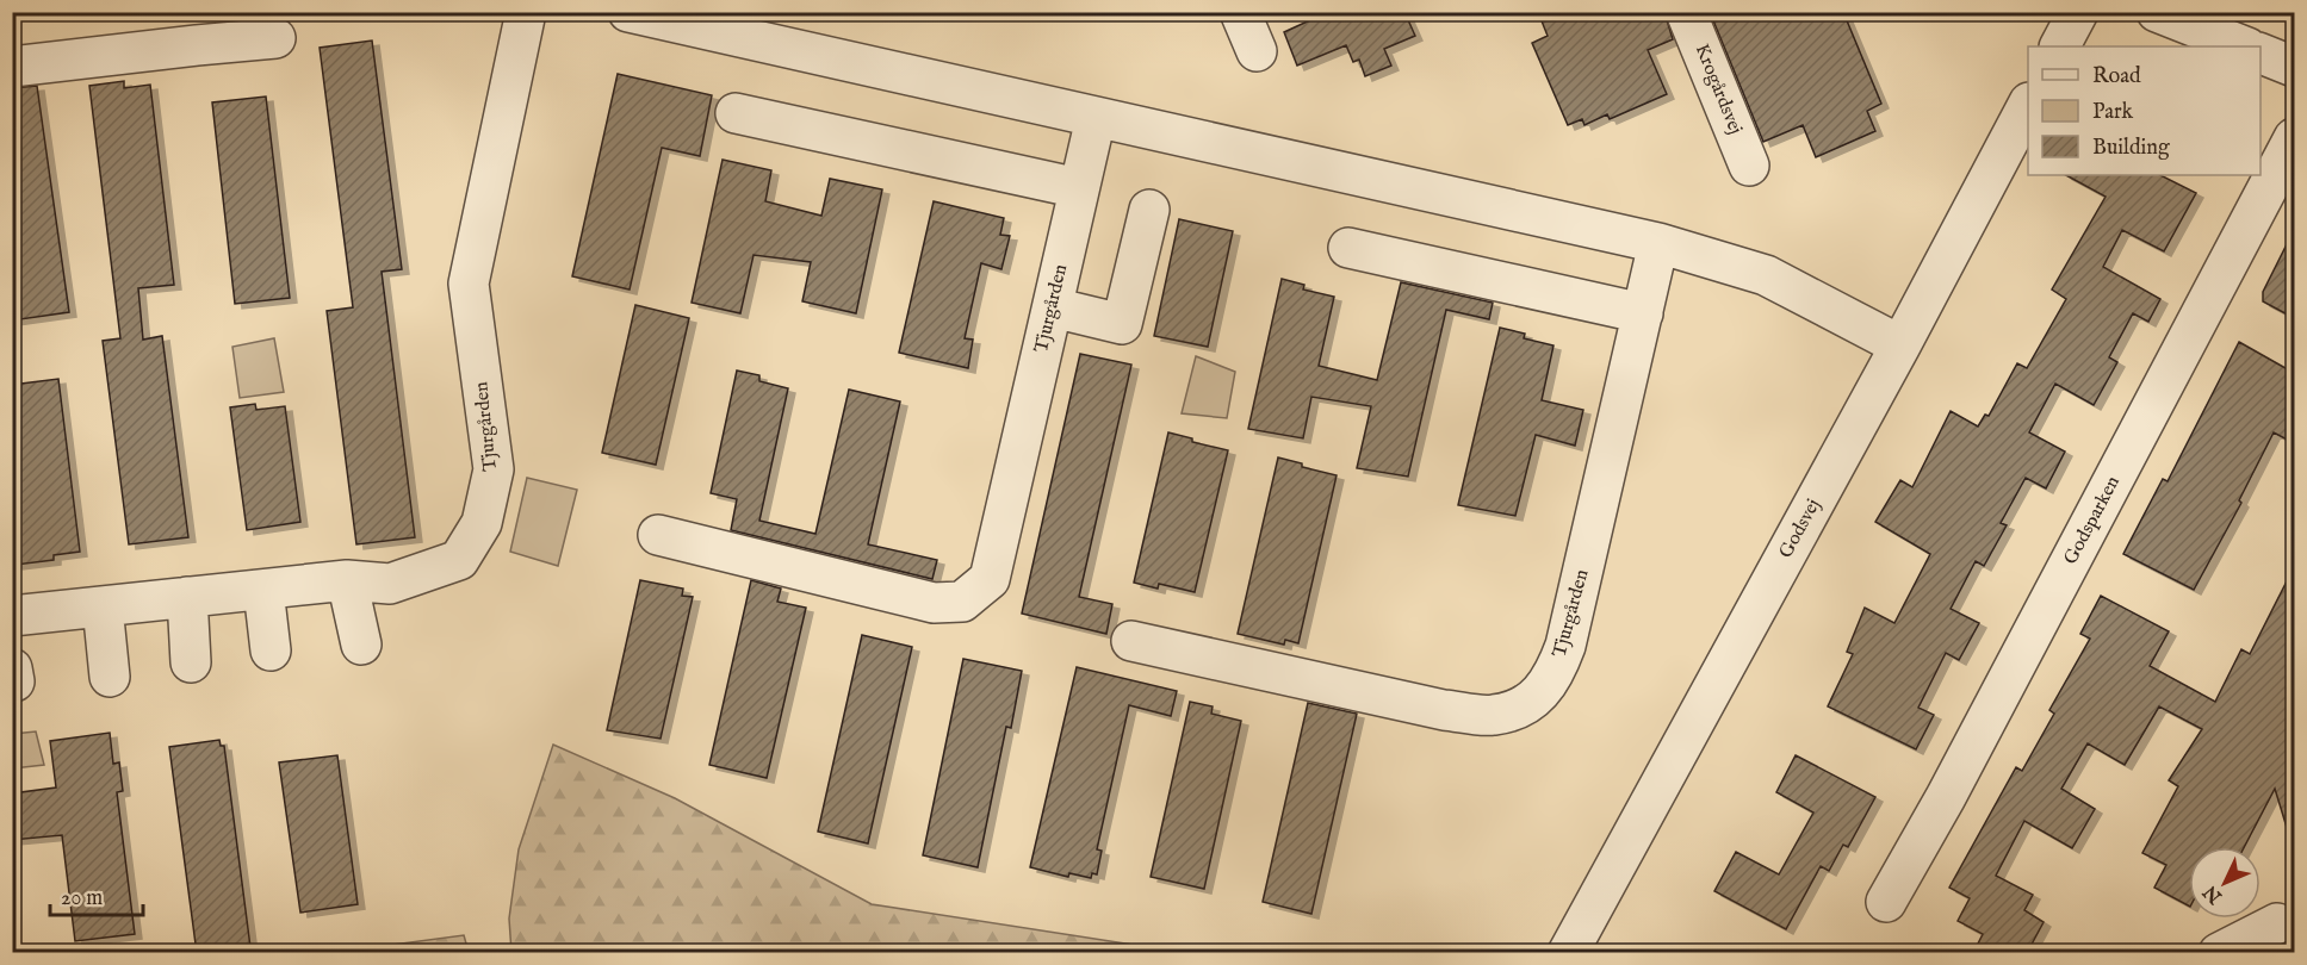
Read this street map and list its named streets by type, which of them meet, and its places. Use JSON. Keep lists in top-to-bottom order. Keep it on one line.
{"streets":{"street":["Krogårdsvej","Tjurgården","Godsparken","Godsvej"]},"legend":["Road","Park","Building"],"scale_bar":"20 m","north":"bottom left"}
